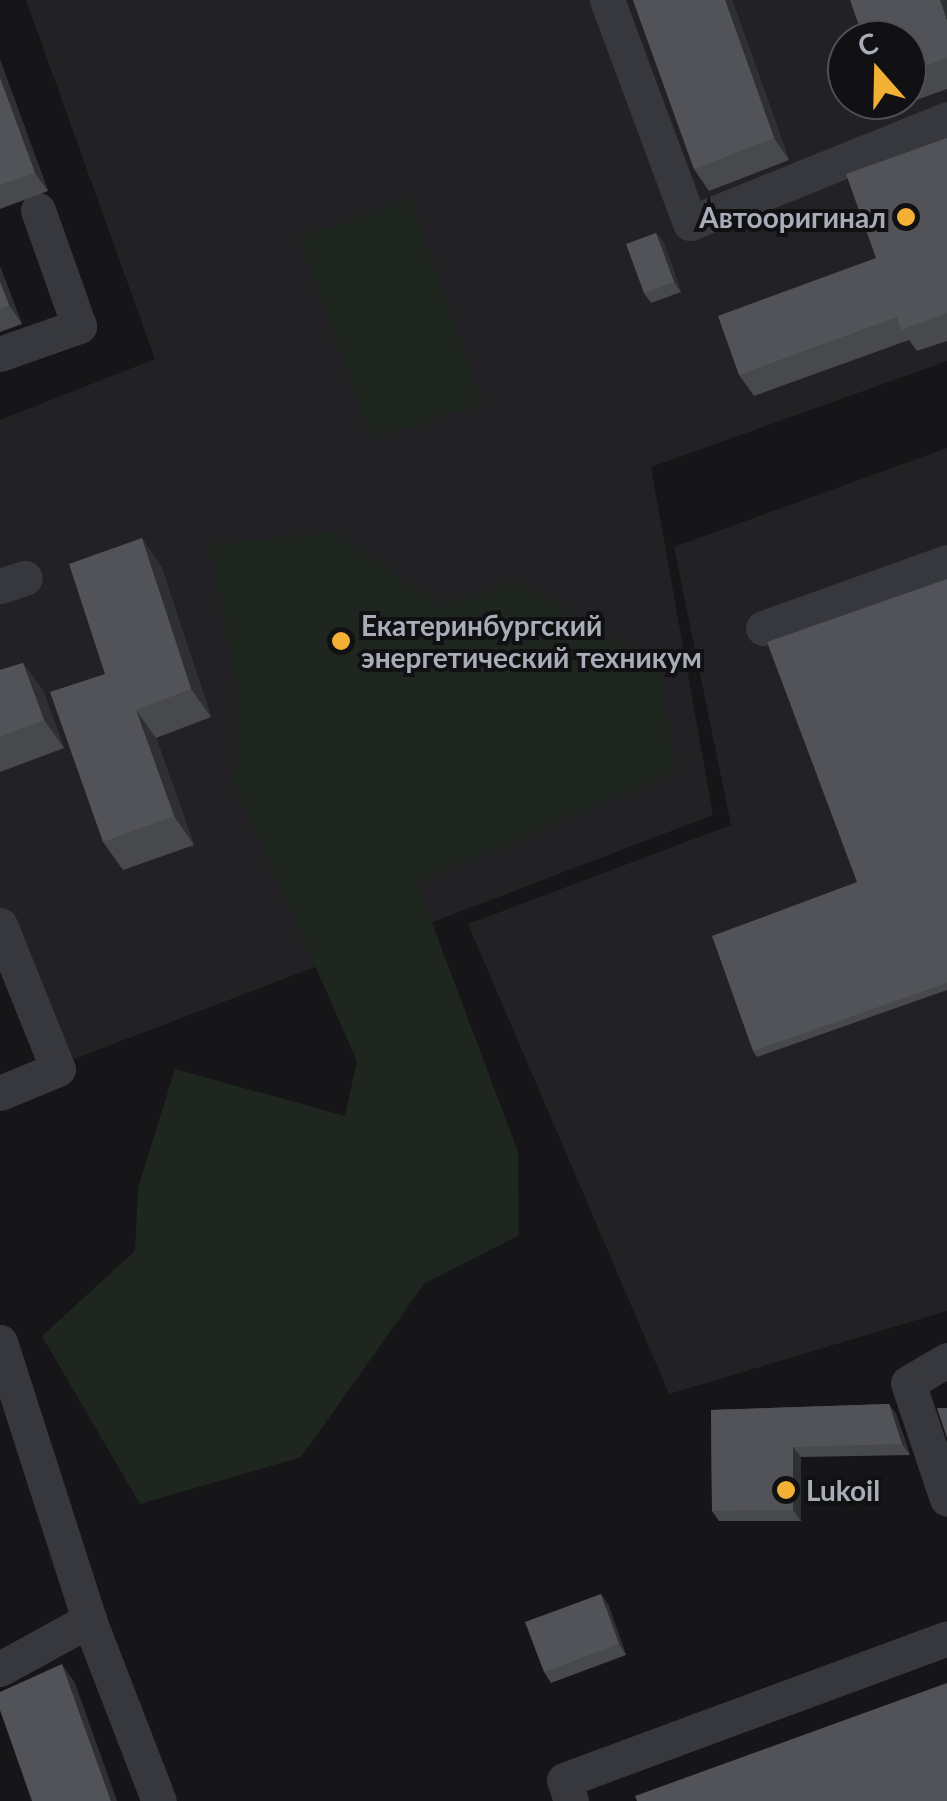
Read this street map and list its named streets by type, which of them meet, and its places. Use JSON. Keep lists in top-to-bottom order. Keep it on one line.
{"places":["Автооригинал","Екатеринбургский энергетический техникум","Lukoil"],"north":"top"}
